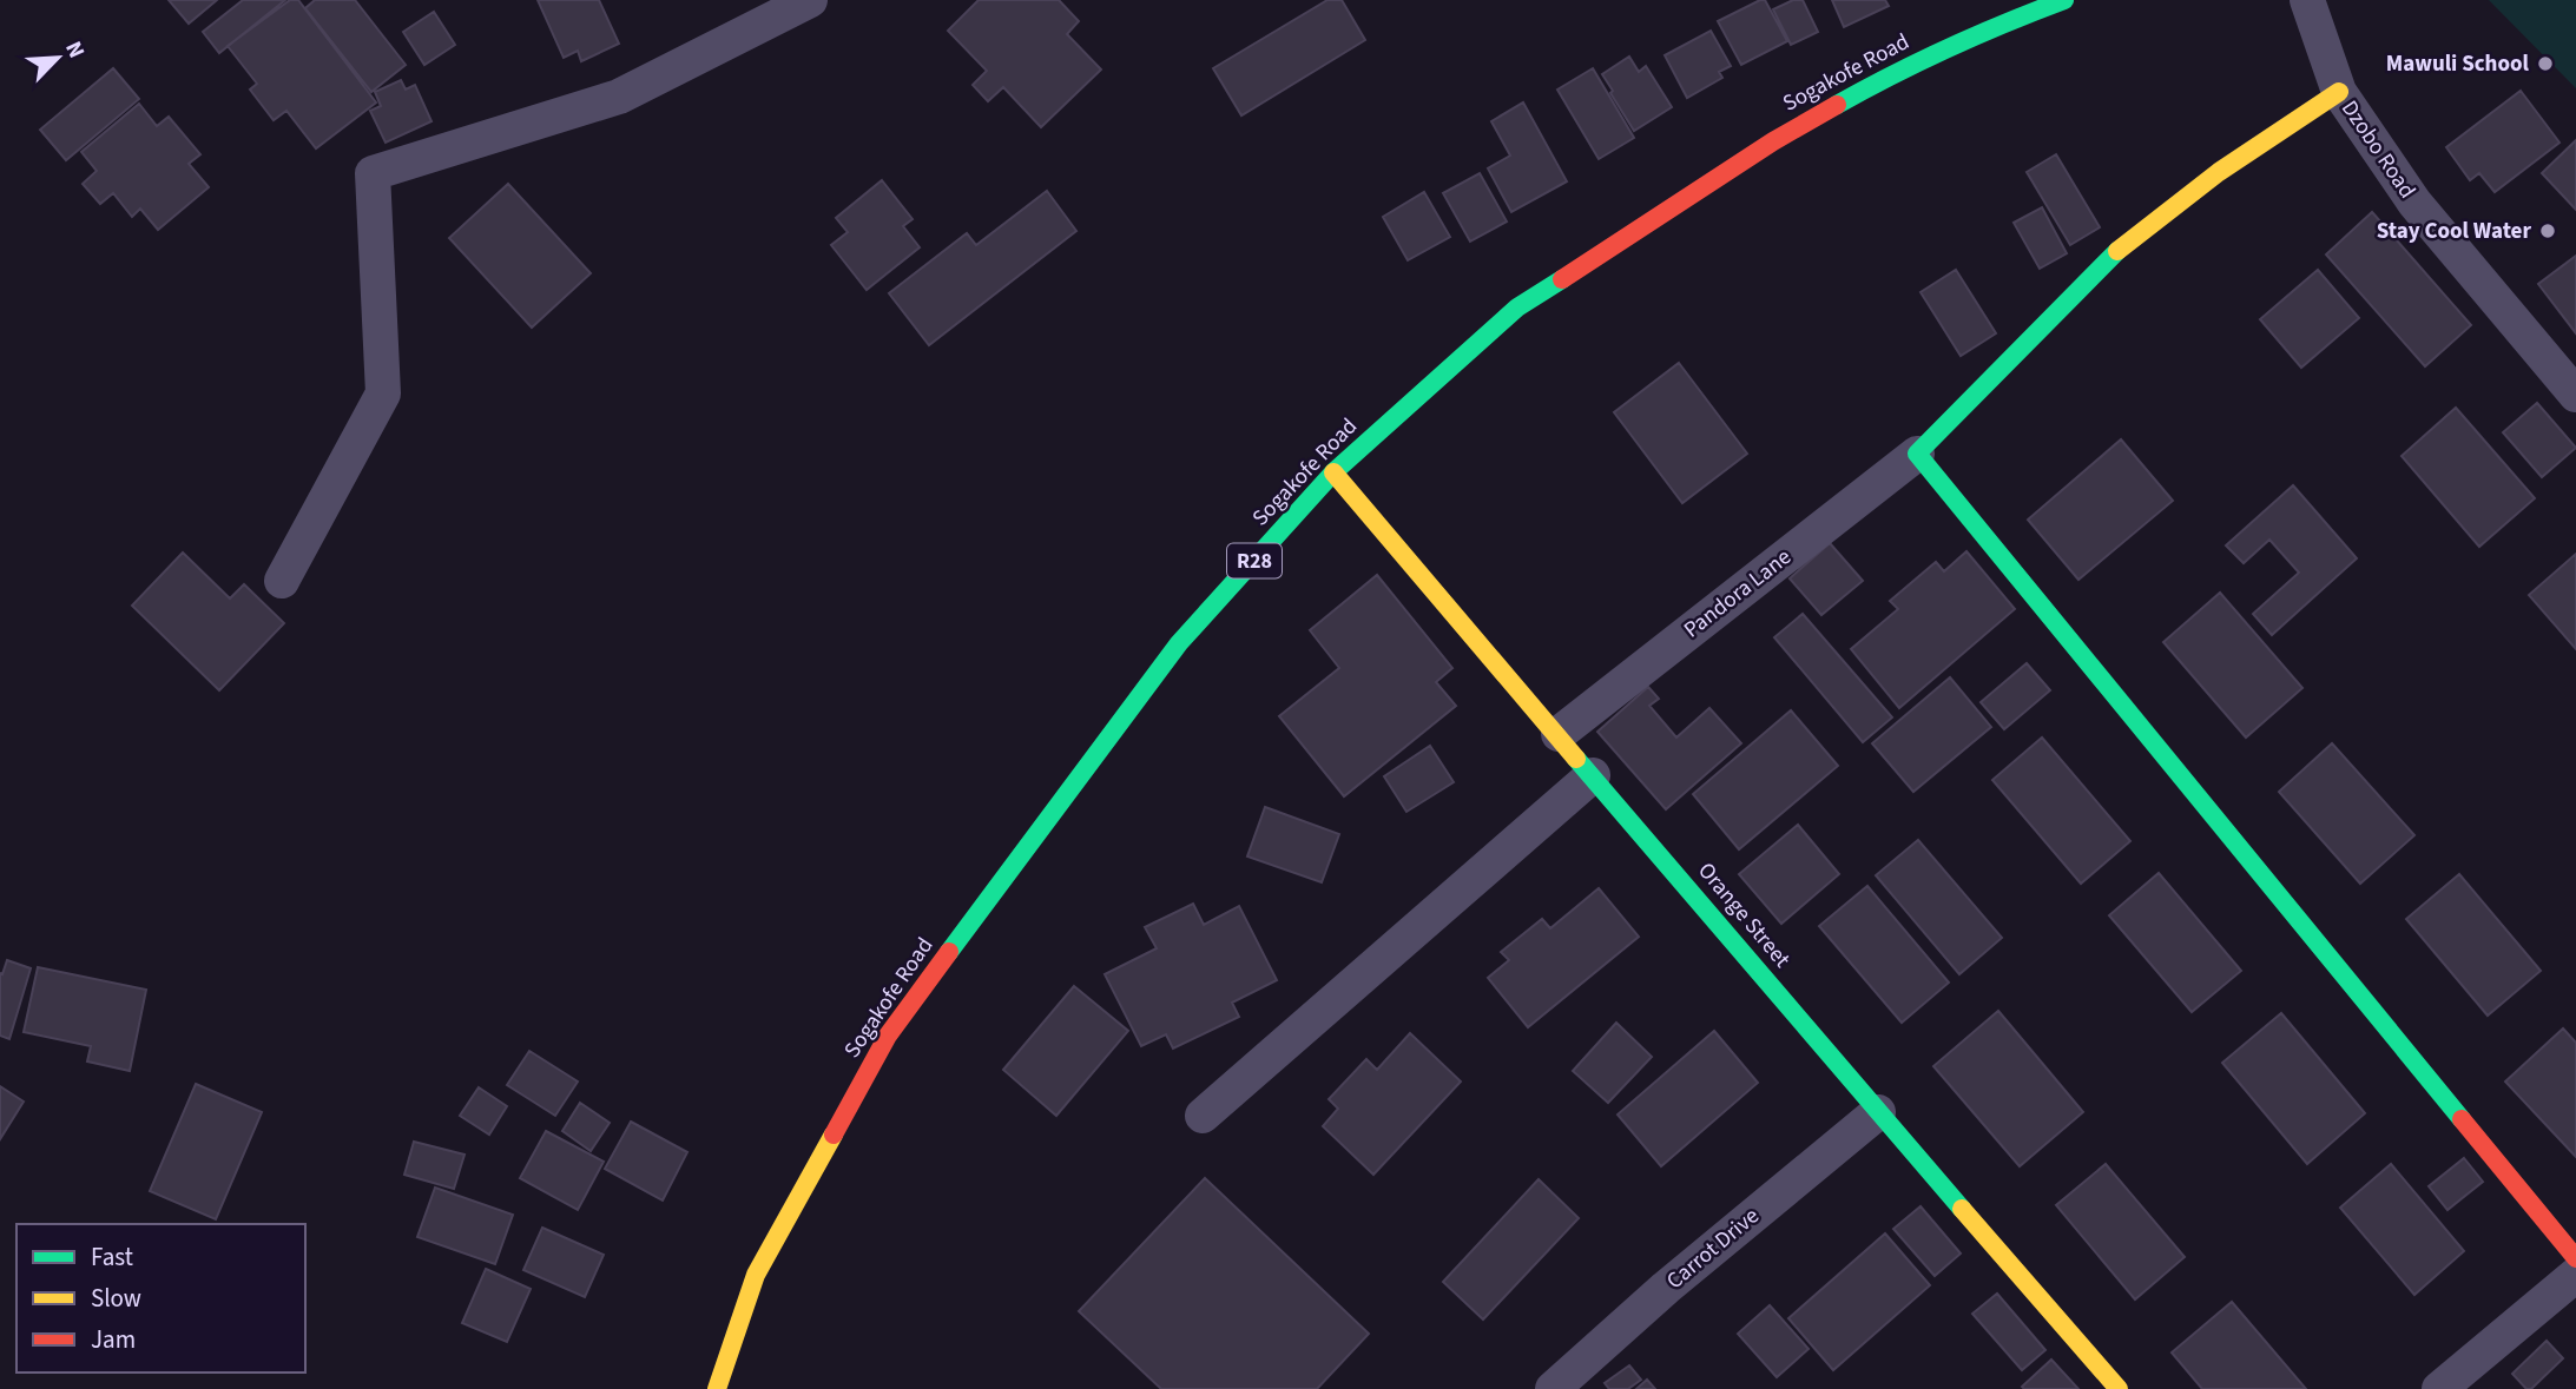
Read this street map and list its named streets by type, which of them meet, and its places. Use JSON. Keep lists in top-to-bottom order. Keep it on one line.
{"streets":{"street":["Sogakofe Road","Dzobo Road","R28","Pandora Lane","Orange Street","Carrot Drive"]},"crossings":[["Sogakofe Road","Orange Street"],["Pandora Lane","Orange Street"],["Orange Street","Carrot Drive"]],"places":["Mawuli School","Stay Cool Water"],"legend":["Fast","Slow","Jam"],"north":"top right"}
